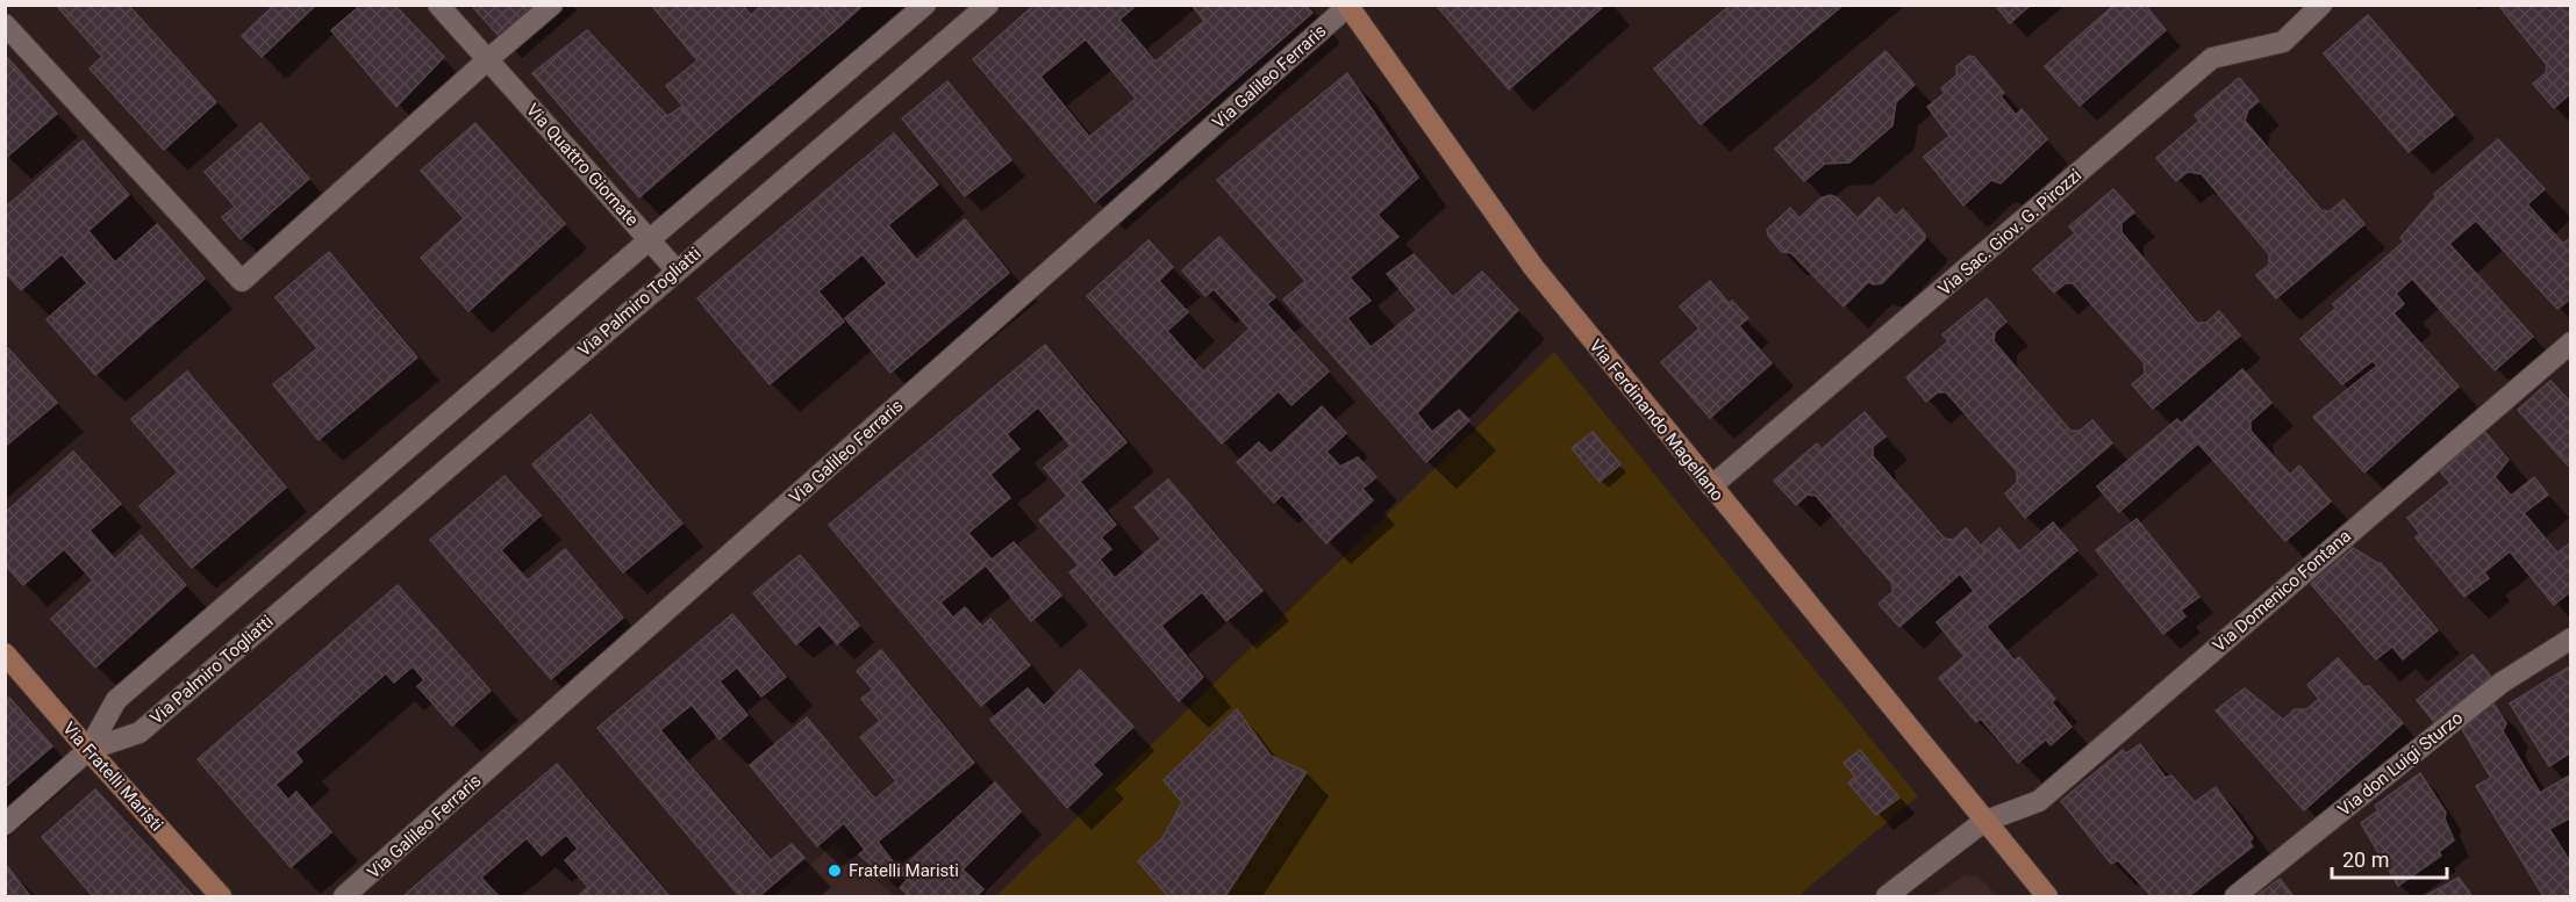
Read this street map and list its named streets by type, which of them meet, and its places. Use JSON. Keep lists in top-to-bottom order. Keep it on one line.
{"streets":{"street":["Via Galileo Ferraris","Via Quattro Giornate","Via Sac. Giov. G. Pirozzi","Via Palmiro Togliatti","Via Ferdinando Magellano","Via Domenico Fontana","Via don Luigi Sturzo","Via Fratelli Maristi"]},"crossings":[["Via Galileo Ferraris","Via Ferdinando Magellano"],["Via Quattro Giornate","Via Palmiro Togliatti"],["Via Sac. Giov. G. Pirozzi","Via Ferdinando Magellano"],["Via Palmiro Togliatti","Via Fratelli Maristi"],["Via Ferdinando Magellano","Via Domenico Fontana"]],"places":["Fratelli Maristi"],"scale_bar":"20 m"}
